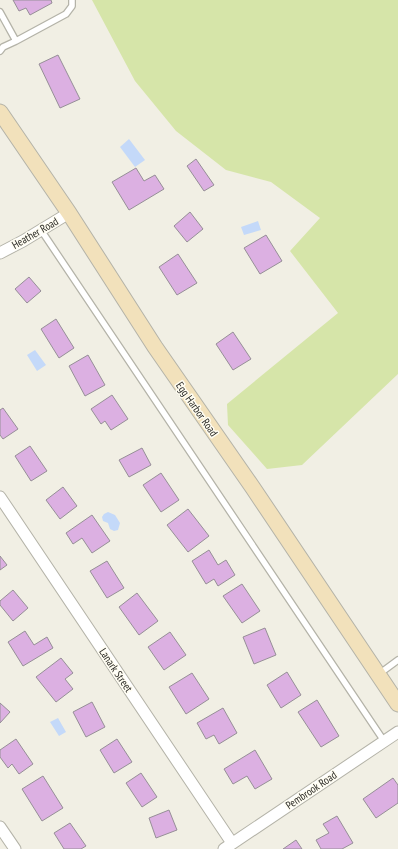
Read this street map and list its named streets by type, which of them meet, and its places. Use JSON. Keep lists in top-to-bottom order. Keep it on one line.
{"streets":{"main road":["Egg Harbor Road"],"street":["Heather Road","Lanark Street","Pembrook Road"]},"crossings":[["Heather Road","Egg Harbor Road"],["Lanark Street","Pembrook Road"]]}
